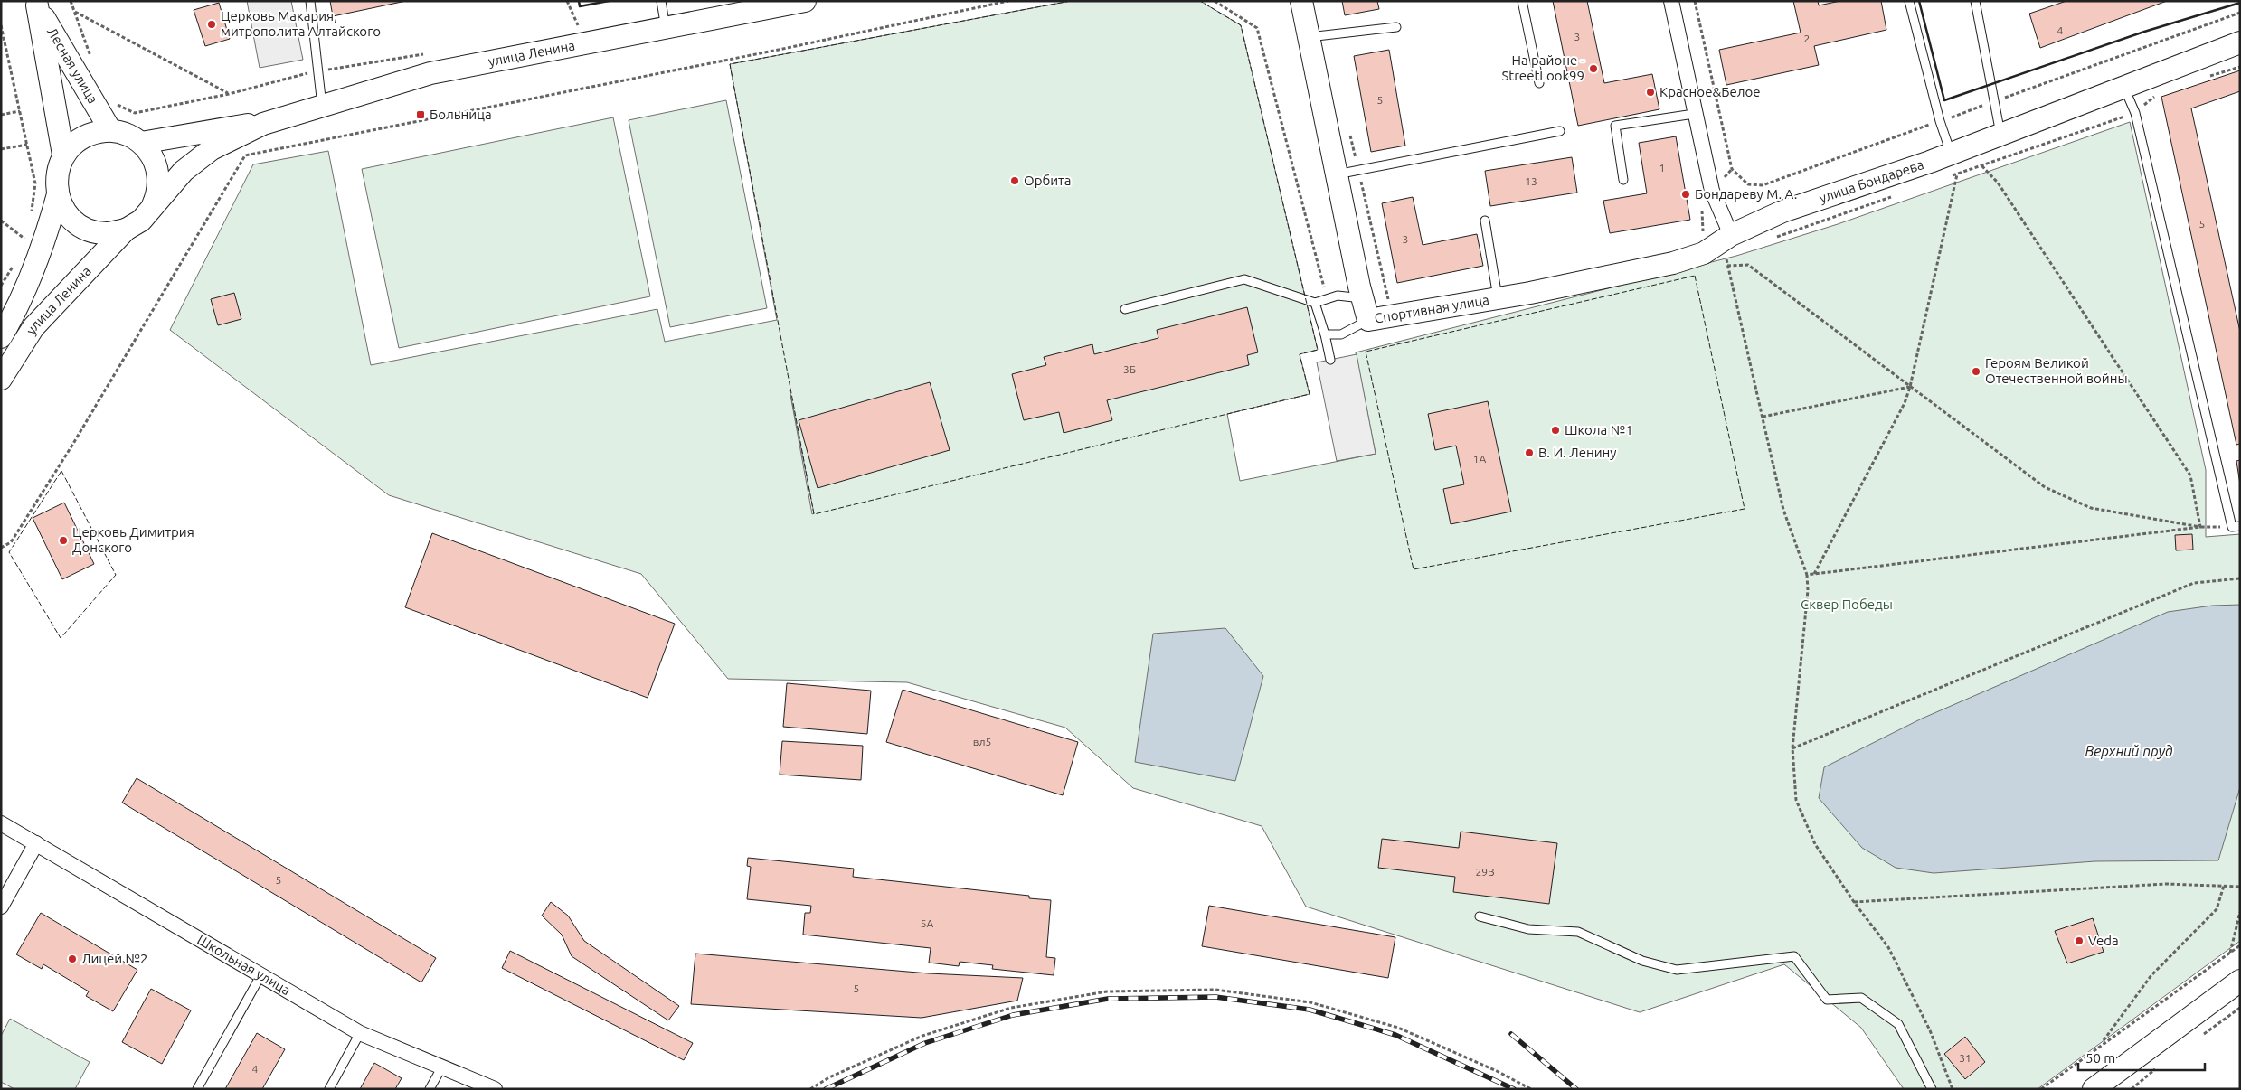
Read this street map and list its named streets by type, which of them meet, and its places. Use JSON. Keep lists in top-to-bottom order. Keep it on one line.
{"streets":{"street":["улица Ленина","Лесная улица","улица Бондарева","Спортивная улица","Школьная улица"]},"crossings":[["улица Ленина","Лесная улица"],["улица Бондарева","Спортивная улица"]],"water":["Верхний пруд"],"parks":["Сквер Победы"],"places":{"other":["Церковь Макария, митрополита Алтайского","На районе - StreetLook99","Красное&Белое","Орбита","Бондареву М. А.","Героям Великой Отечественной войны","Школа №1","В. И. Ленину","Церковь Димитрия Донского","Veda","Лицей №2"],"transit":["Больница"]},"house_numbers":["4","3","2","5","1","13","5","3","3Б","1А","вл5","29В","5","5А","5","31","4"],"scale_bar":"50 m"}
